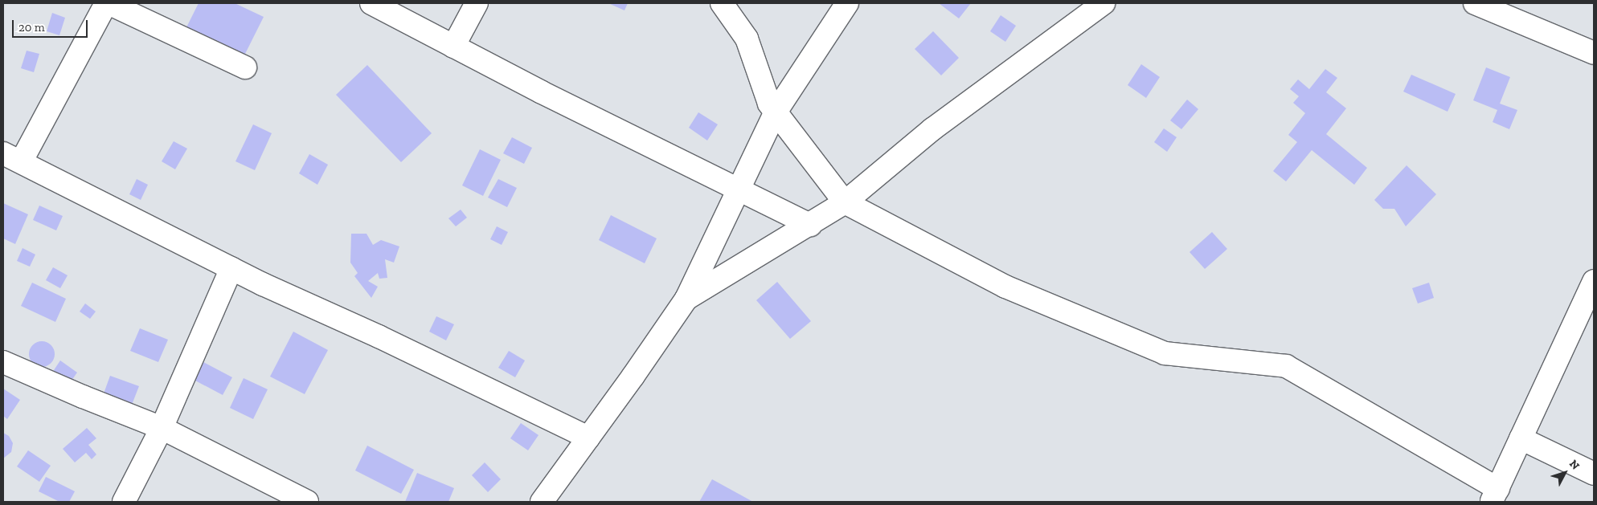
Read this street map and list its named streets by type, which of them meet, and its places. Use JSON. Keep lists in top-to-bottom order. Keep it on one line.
{"scale_bar":"20 m","north":"top right"}
